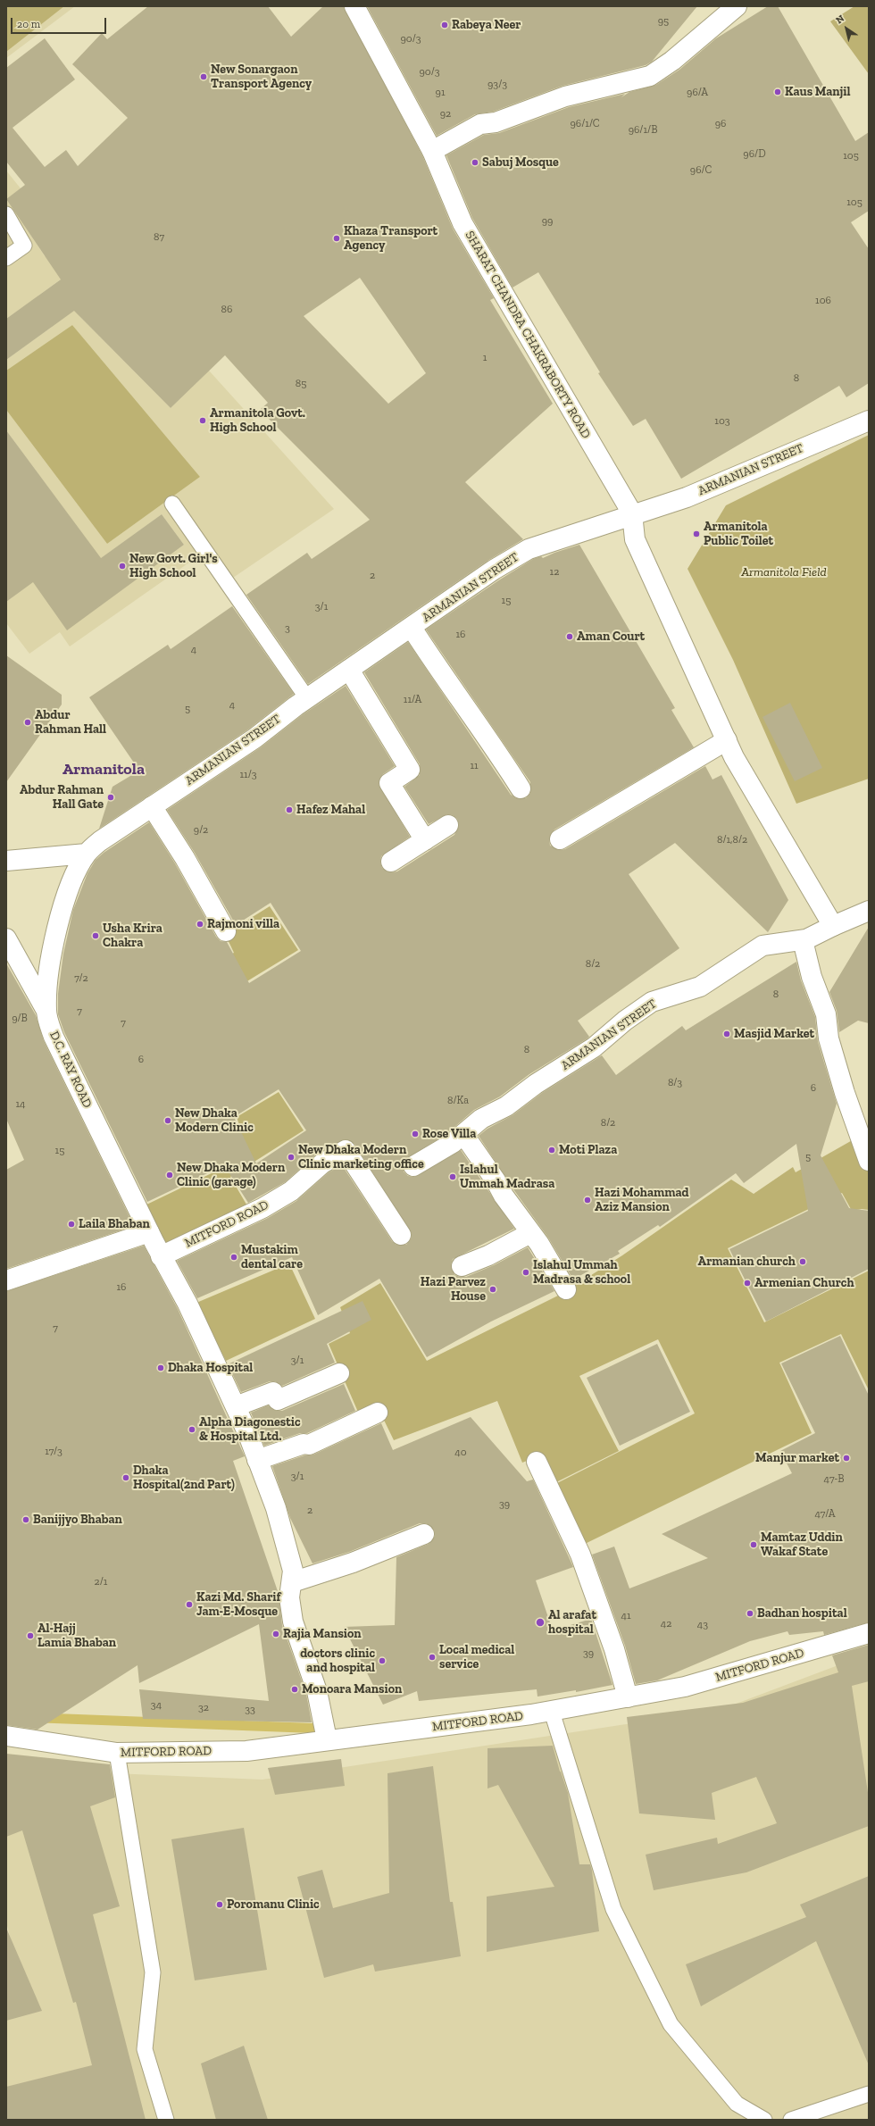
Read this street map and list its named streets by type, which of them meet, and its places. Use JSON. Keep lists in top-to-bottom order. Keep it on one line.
{"streets":{"street":["SHARAT CHANDRA CHAKRABORTY ROAD","ARMANIAN STREET","D.C. RAY ROAD","MITFORD ROAD"]},"crossings":[["SHARAT CHANDRA CHAKRABORTY ROAD","ARMANIAN STREET"],["ARMANIAN STREET","D.C. RAY ROAD"],["D.C. RAY ROAD","MITFORD ROAD"]],"districts":["Armanitola"],"parks":["Armanitola Field"],"places":["Rabeya Neer","New Sonargaon Transport Agency","Kaus Manjil","Sabuj Mosque","Khaza Transport Agency","Armanitola Govt. High School","Armanitola Public Toilet","New Govt. Girl's High School","Aman Court","Abdur Rahman Hall","Abdur Rahman Hall Gate","Hafez Mahal","Rajmoni villa","Usha Krira Chakra","Masjid Market","New Dhaka Modern Clinic","Rose Villa","Moti Plaza","New Dhaka Modern Clinic marketing office","New Dhaka Modern Clinic (garage)","Islahul Ummah Madrasa","Hazi Mohammad Aziz Mansion","Laila Bhaban","Mustakim dental care","Armanian church","Islahul Ummah Madrasa & school","Armenian Church","Hazi Parvez House","Dhaka Hospital","Alpha Diagonestic & Hospital Ltd.","Manjur market","Dhaka Hospital(2nd Part)","Banijjyo Bhaban","Mamtaz Uddin Wakaf State","Kazi Md. Sharif Jam-E-Mosque","Badhan hospital","Al arafat hospital","Rajia Mansion","Al-Hajj Lamia Bhaban","Local medical service","doctors clinic and hospital","Monoara Mansion","Poromanu Clinic"],"house_numbers":["95","90/3","90/3","93/3","91","96/A","92","96/1/C","96","96/1/B","96/D","105","96/C","105","99","87","106","86","1","8","85","103","12","2","15","3/1","3","16","4","11/A","4","5","11","11/3","9/2","8/1,8/2","8/2","7/2","8","7","9/B","7","8","6","8/3","6","8/Ka","14","8/2","15","5","16","7","3/1","17/3","40","3/1","47-B","39","2","47/A","2/1","41","42","43","39","34","32","33"],"scale_bar":"20 m","north":"top left"}
